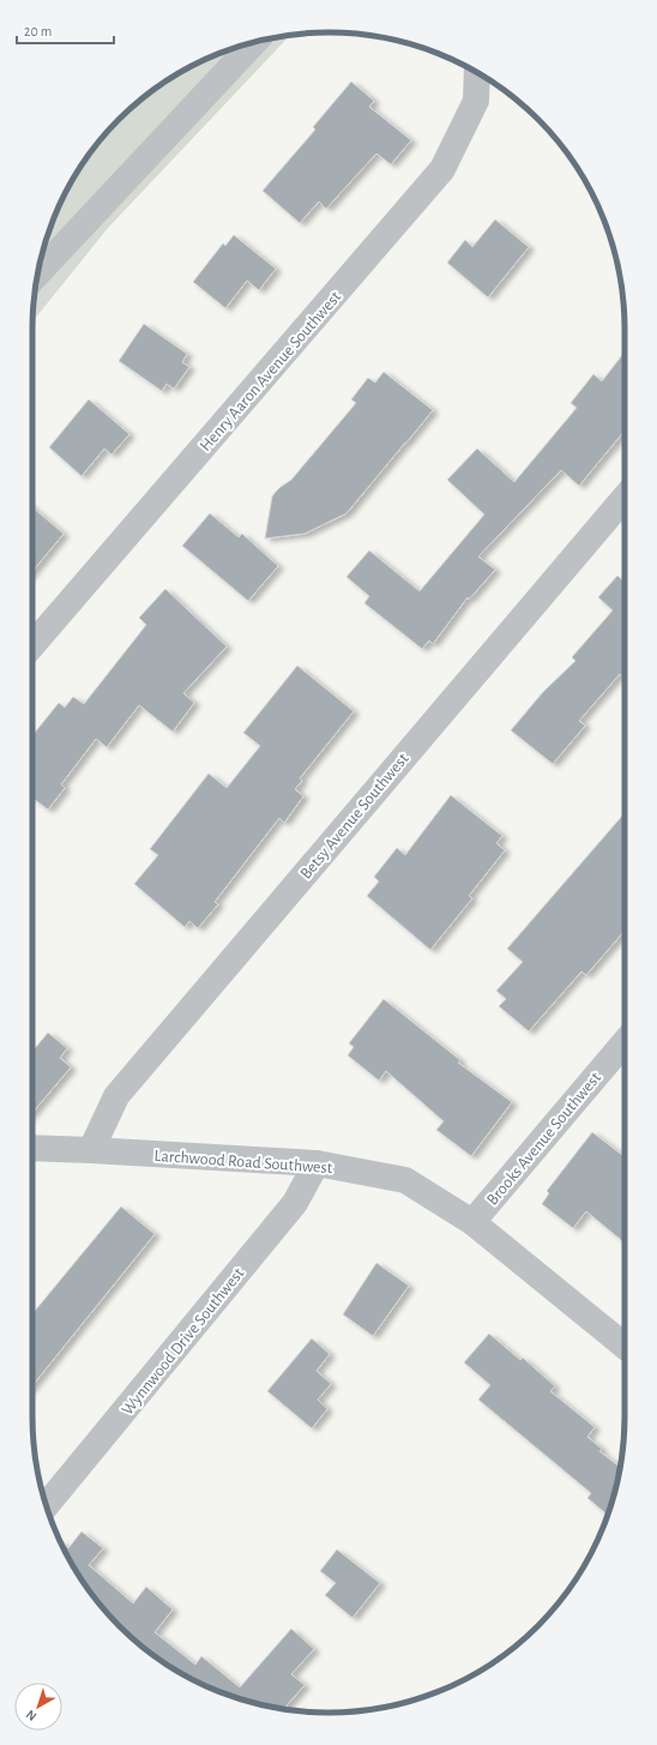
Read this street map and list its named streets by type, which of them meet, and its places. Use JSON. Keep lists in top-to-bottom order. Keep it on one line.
{"streets":{"street":["Henry Aaron Avenue Southwest","Betsy Avenue Southwest","Brooks Avenue Southwest","Larchwood Road Southwest","Wynnwood Drive Southwest"]},"crossings":[["Betsy Avenue Southwest","Larchwood Road Southwest"],["Brooks Avenue Southwest","Larchwood Road Southwest"],["Larchwood Road Southwest","Wynnwood Drive Southwest"]],"scale_bar":"20 m","north":"bottom left"}
